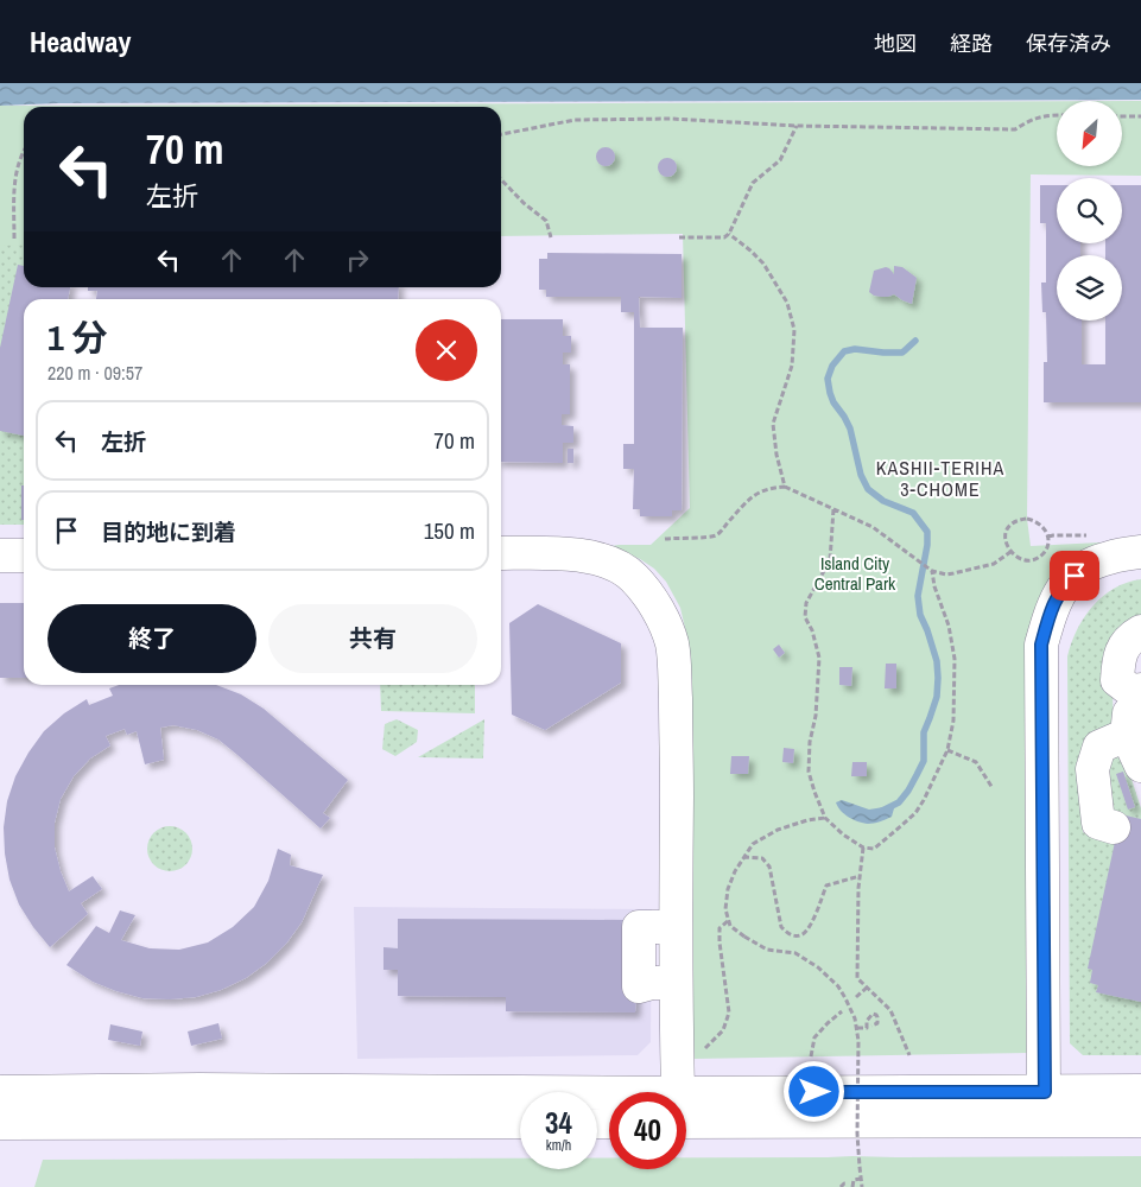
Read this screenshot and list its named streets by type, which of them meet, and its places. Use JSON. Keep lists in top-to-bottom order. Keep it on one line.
{"districts":["KASHII-TERIHA 3-CHOME"],"parks":["Island City Central Park"],"north":"bottom left","page":{"header":"Headway","nav":["地図","経路","保存済み"],"turn":["70 m","左折"],"heading":["1 分","220 m · 09:57"],"list":[{"name":"左折","value":"70 m"},{"name":"目的地に到着","value":"150 m"}],"buttons":["終了","共有"],"speed":"34 km/h","limit":"40"}}
